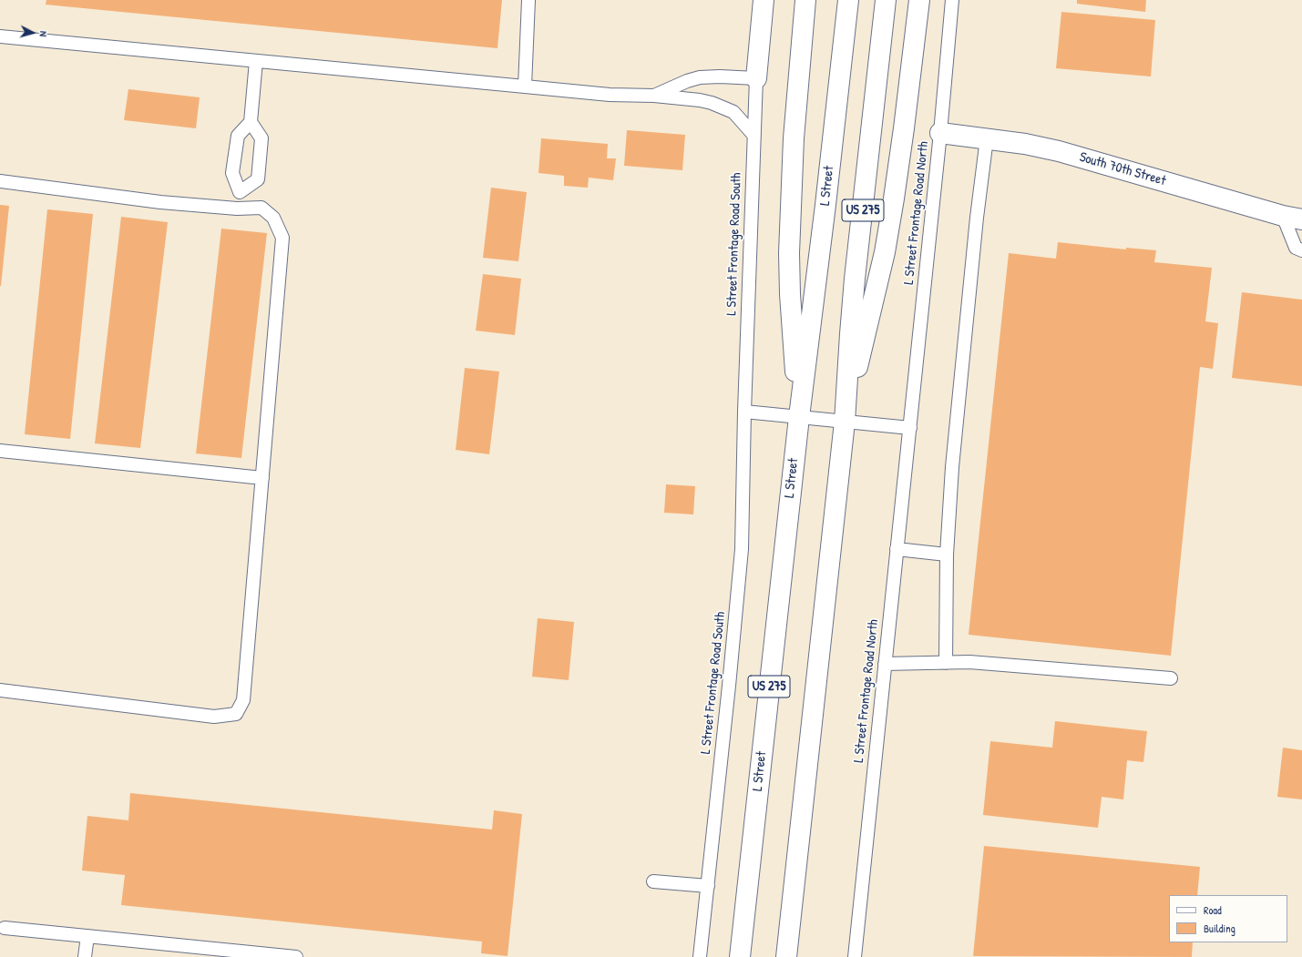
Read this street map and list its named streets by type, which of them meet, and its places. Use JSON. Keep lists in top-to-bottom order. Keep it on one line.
{"streets":{"main road":["South 70th Street","L Street","US 275"],"lane":["L Street Frontage Road North","L Street Frontage Road South"]},"crossings":[["South 70th Street","L Street Frontage Road North"]],"legend":["Road","Building"],"north":"right"}
